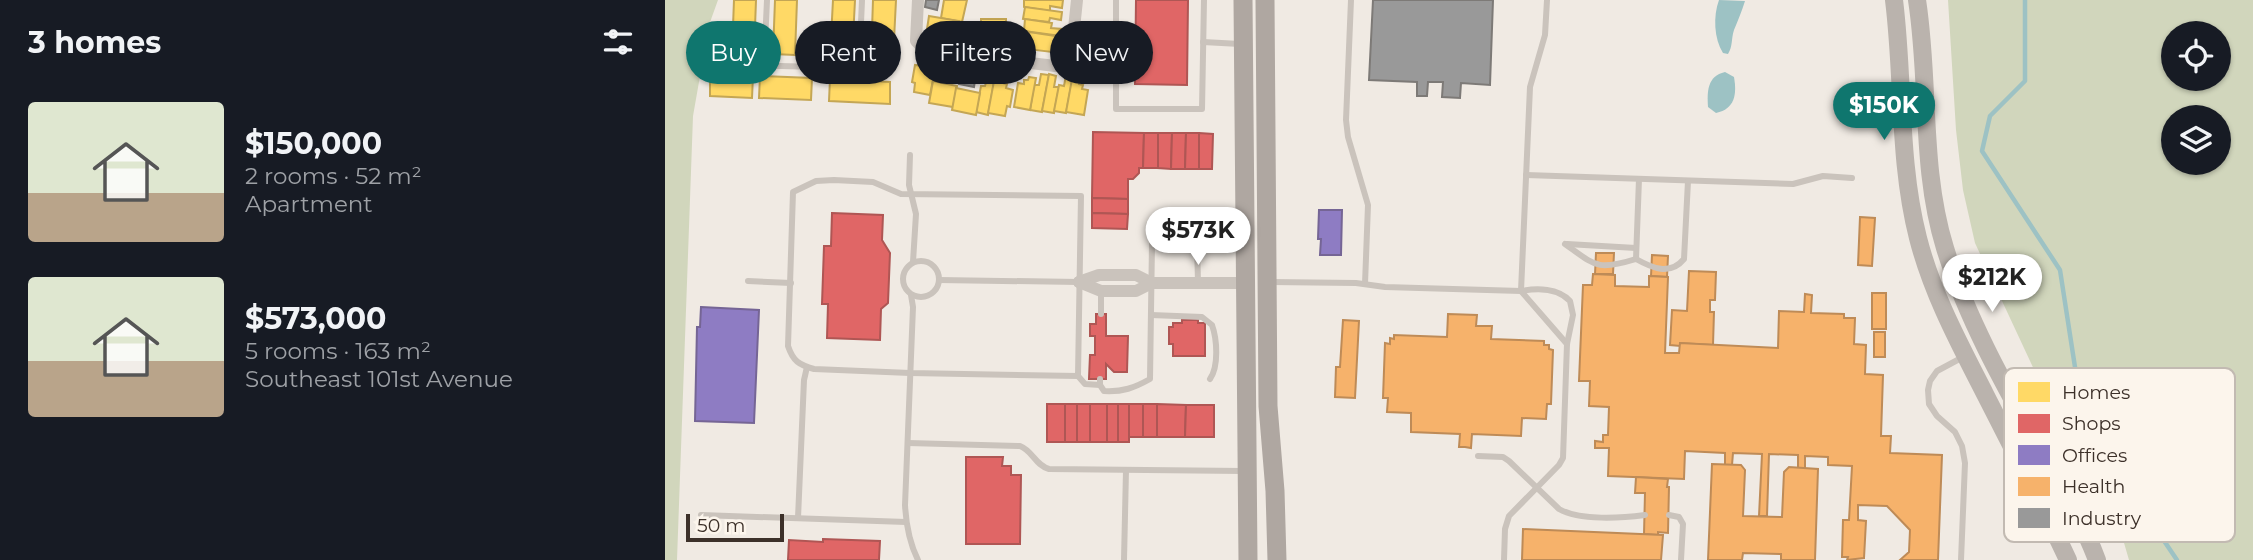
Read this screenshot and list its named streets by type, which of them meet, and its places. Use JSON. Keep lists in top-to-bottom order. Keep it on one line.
{"legend":["Homes","Shops","Offices","Health","Industry"],"scale_bar":"50 m","page":{"heading":"3 homes","chip":["Buy","Rent","Filters","New"],"price":["$150K","$573K","$212K"],"list":[{"name":"$150,000","note":"2 rooms · 52 m² · Apartment"},{"name":"$573,000","note":"5 rooms · 163 m² · Southeast 101st Avenue"}],"scale":"50 m"}}
